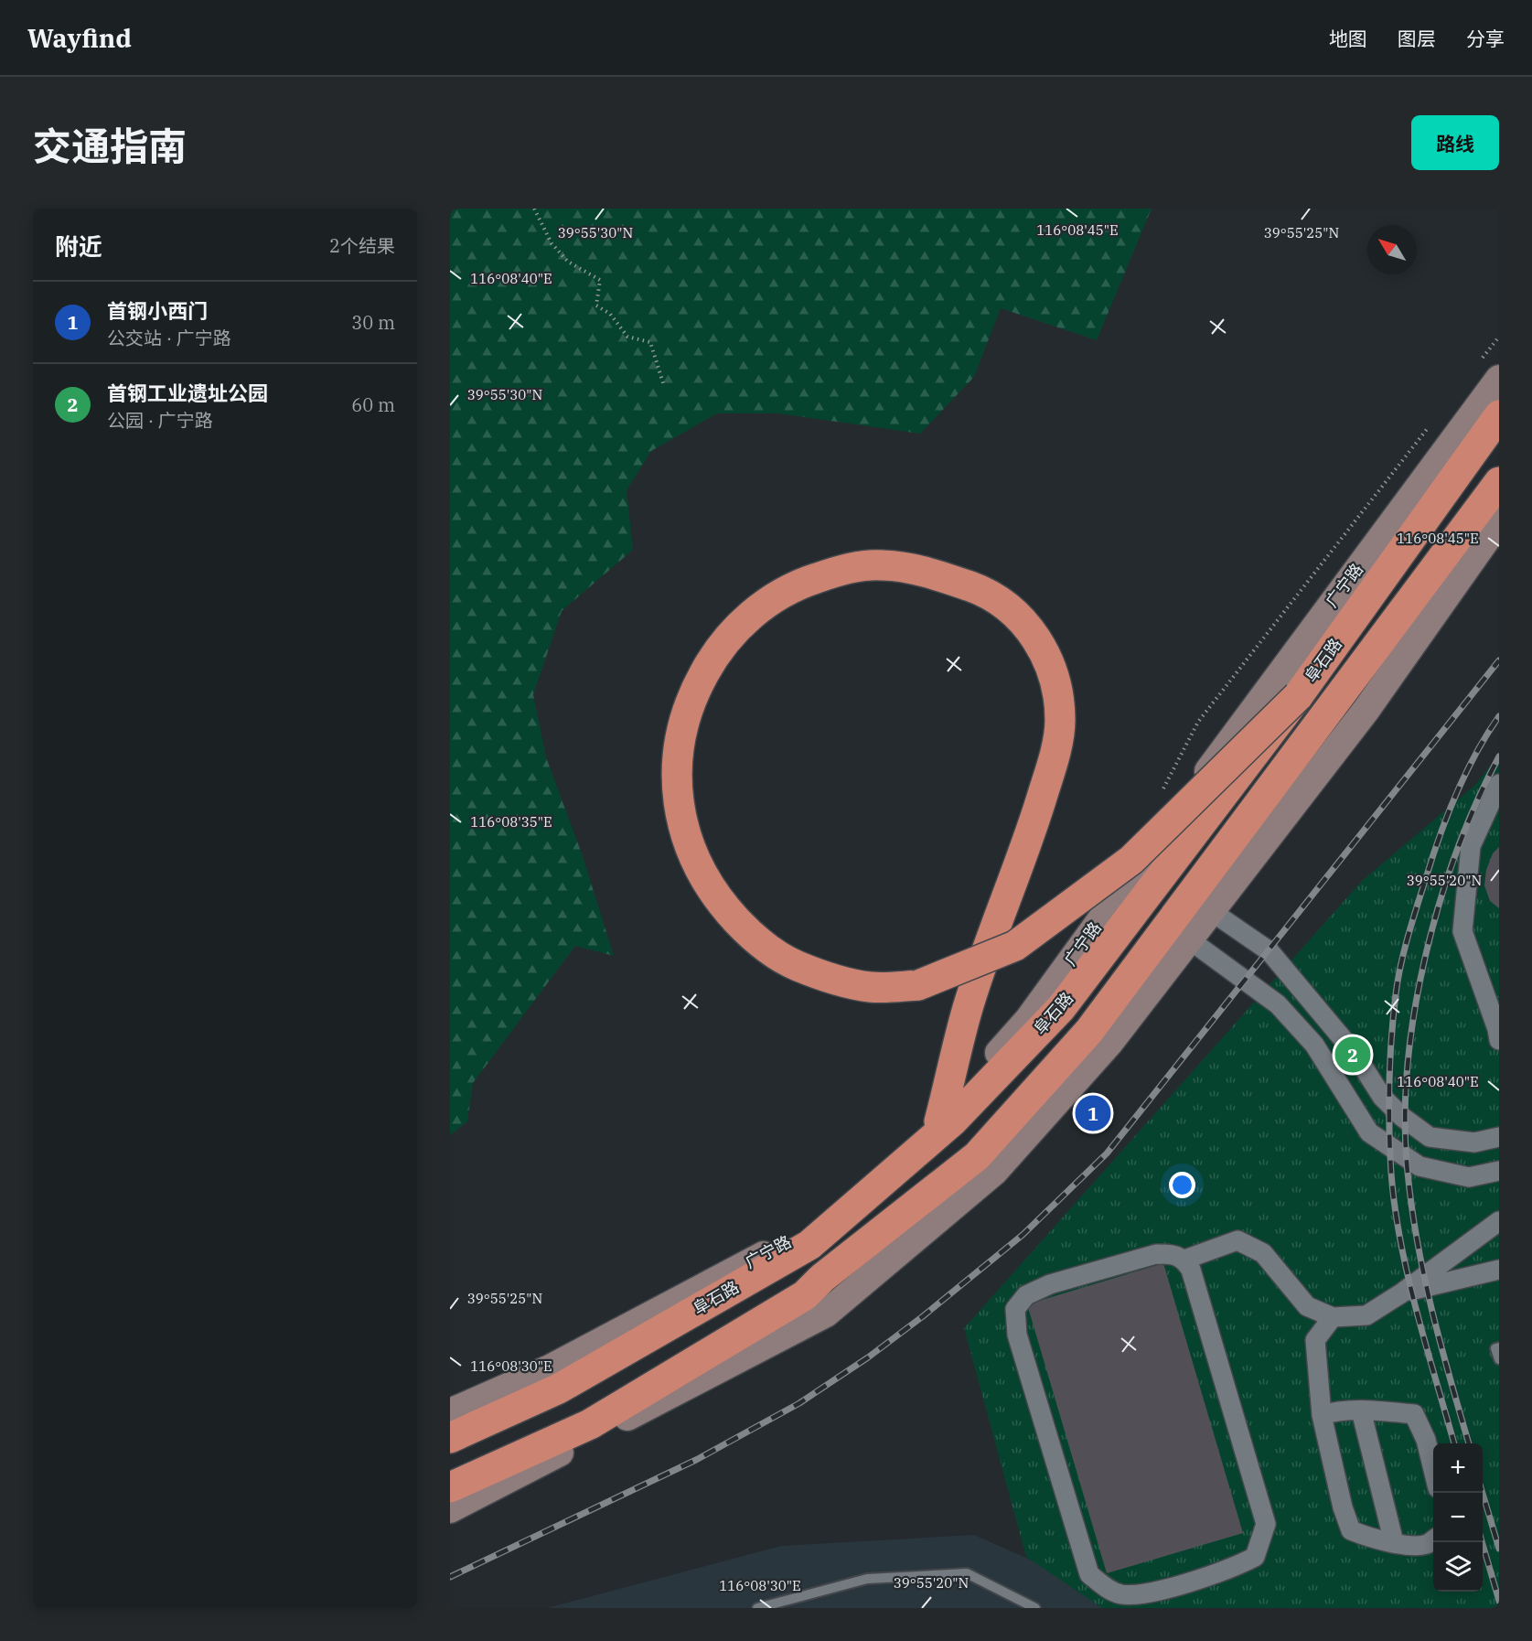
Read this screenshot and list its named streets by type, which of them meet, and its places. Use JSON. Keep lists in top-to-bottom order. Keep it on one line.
{"streets":{"highway":["阜石路"],"street":["广宁路"]},"north":"top left","page":{"header":"Wayfind","nav":["地图","图层","分享"],"title":"交通指南","buttons":"路线","heading":["附近","2个结果"],"list":[{"mark":"1","name":"首钢小西门","note":"公交站 · 广宁路","value":"30 m"},{"mark":"2","name":"首钢工业遗址公园","note":"公园 · 广宁路","value":"60 m"}],"pins":["2","1"],"map_buttons":["+","−"]},"coordinates":["116°08'45\"E","39°55'30\"N","39°55'25\"N","116°08'40\"E","116°08'35\"E","39°55'20\"N","116°08'30\"E"]}
